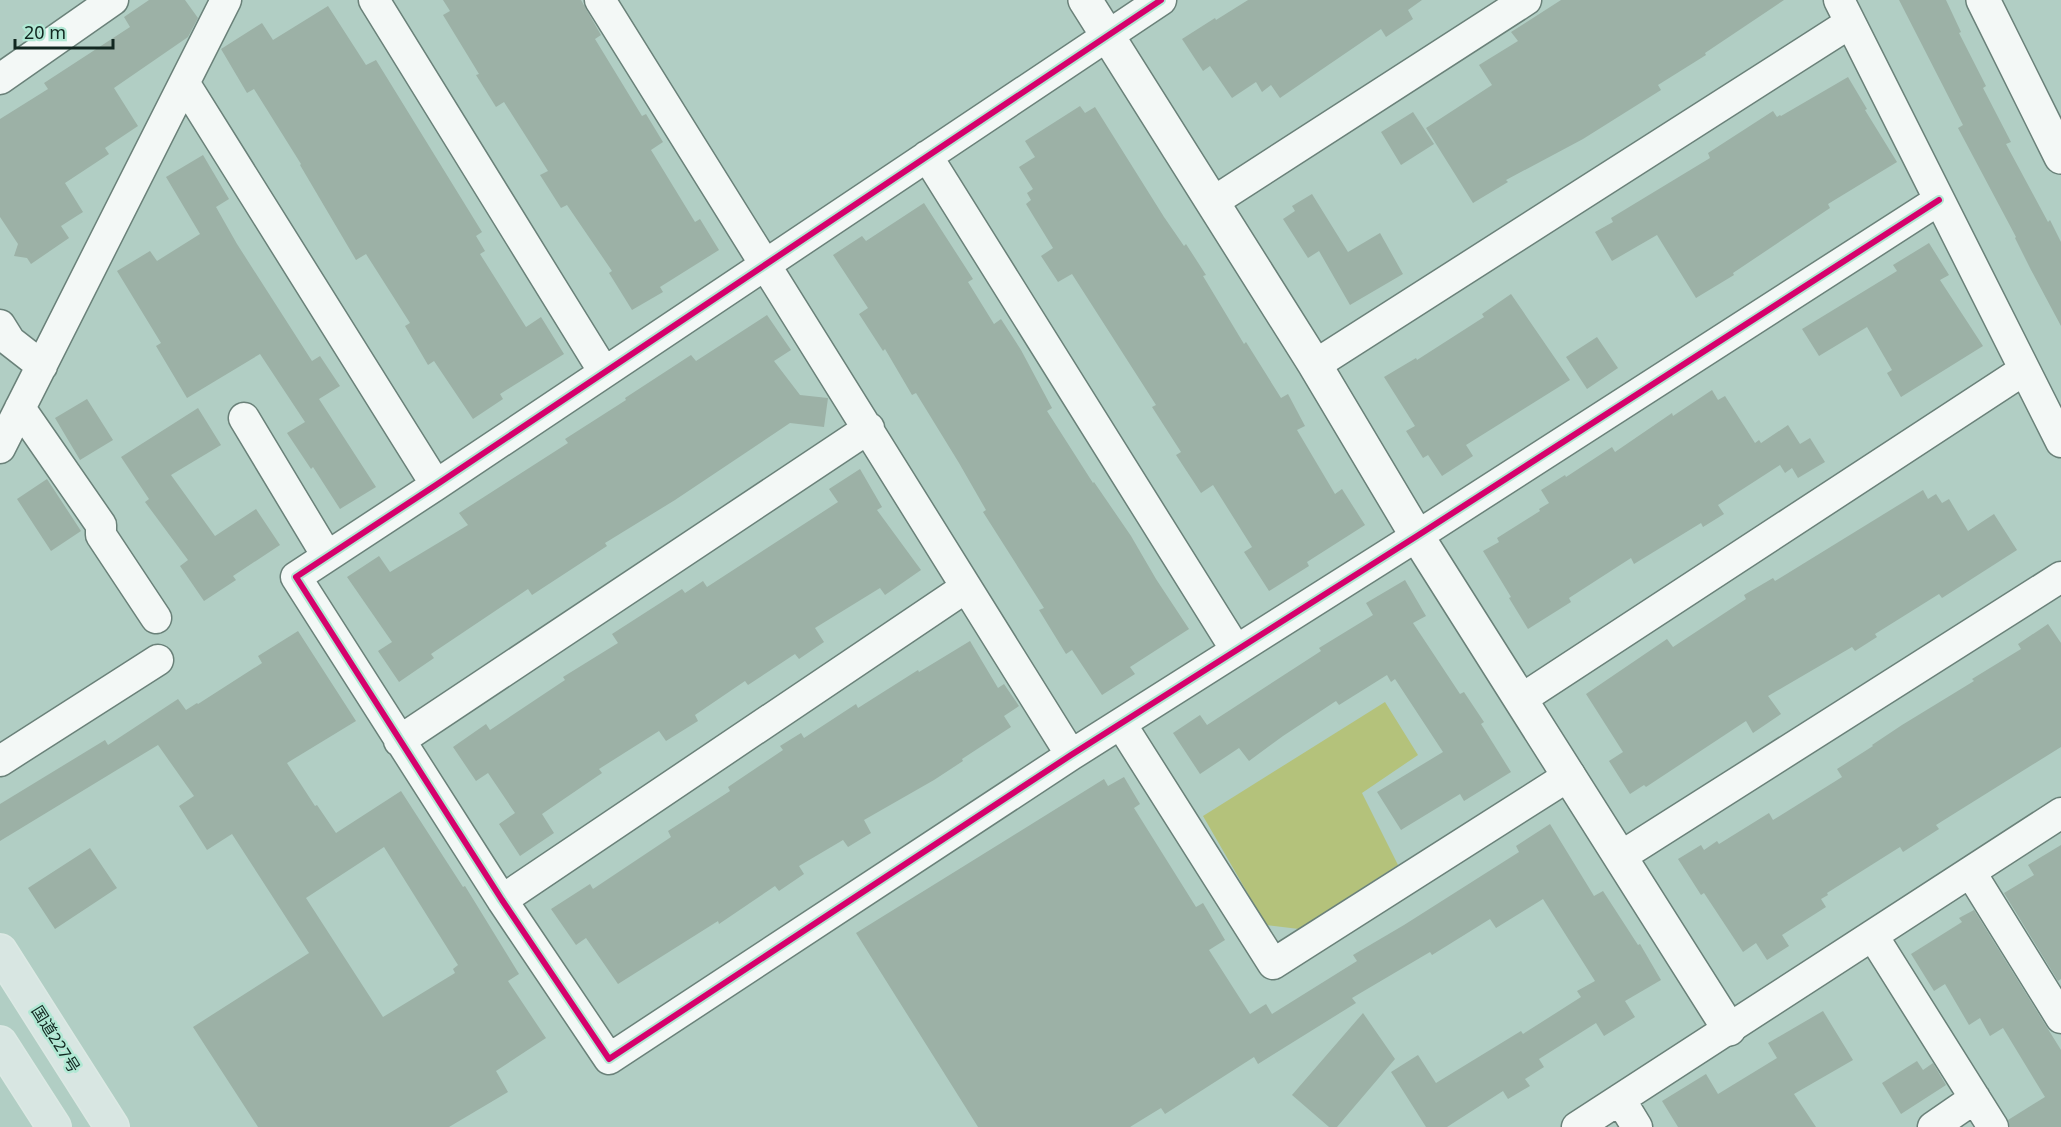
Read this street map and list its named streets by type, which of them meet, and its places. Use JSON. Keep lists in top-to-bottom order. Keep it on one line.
{"streets":{"highway":["国道227号"]},"scale_bar":"20 m"}
